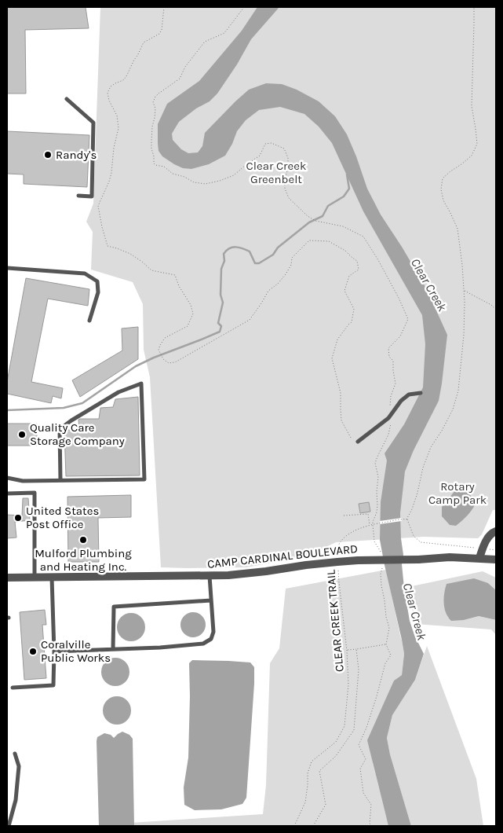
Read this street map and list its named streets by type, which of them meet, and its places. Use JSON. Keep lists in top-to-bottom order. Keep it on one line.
{"streets":{"street":["CAMP CARDINAL BOULEVARD"],"path":["CLEAR CREEK TRAIL"]},"crossings":[["CAMP CARDINAL BOULEVARD","CLEAR CREEK TRAIL"]],"water":["Clear Creek"],"parks":["Clear Creek Greenbelt","Rotary Camp Park"],"places":["Randy's","Quality Care Storage Company","United States Post Office","Mulford Plumbing and Heating Inc.","Coralville Public Works"]}
